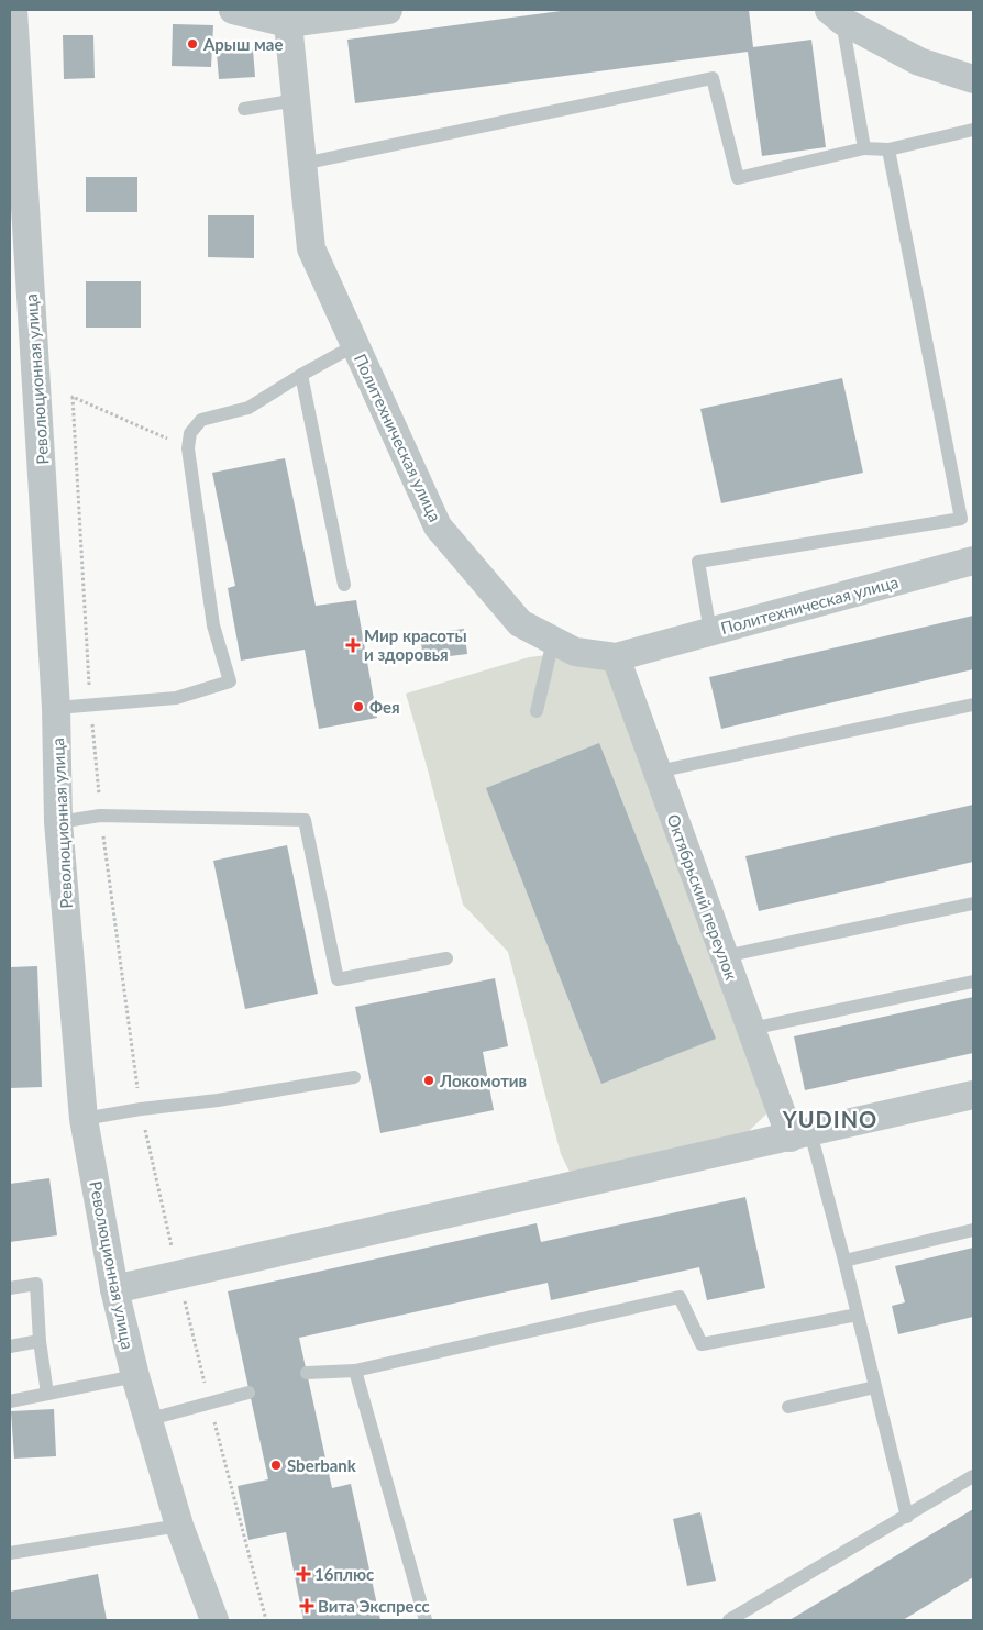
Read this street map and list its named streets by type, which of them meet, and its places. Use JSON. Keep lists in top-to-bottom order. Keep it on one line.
{"streets":{"street":["Революционная улица","Политехническая улица","Октябрьский переулок"]},"crossings":[["Политехническая улица","Октябрьский переулок"]],"districts":["YUDINO"],"places":{"other":["Арыш мае","Фея","Локомотив","Sberbank"],"health":["Мир красоты и здоровья","16плюс","Вита Экспресс"]}}
